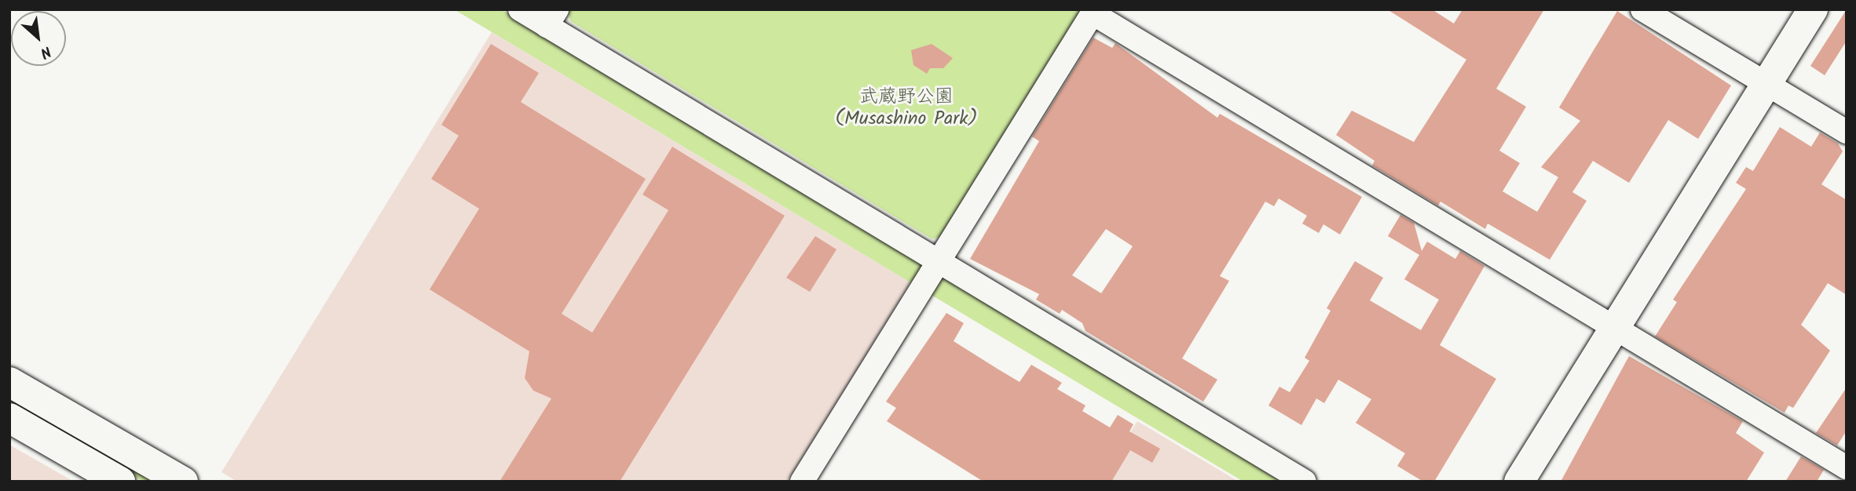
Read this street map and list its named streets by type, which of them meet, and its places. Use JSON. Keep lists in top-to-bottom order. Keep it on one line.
{"parks":["武蔵野公園 (Musashino Park)"],"north":"bottom right"}
